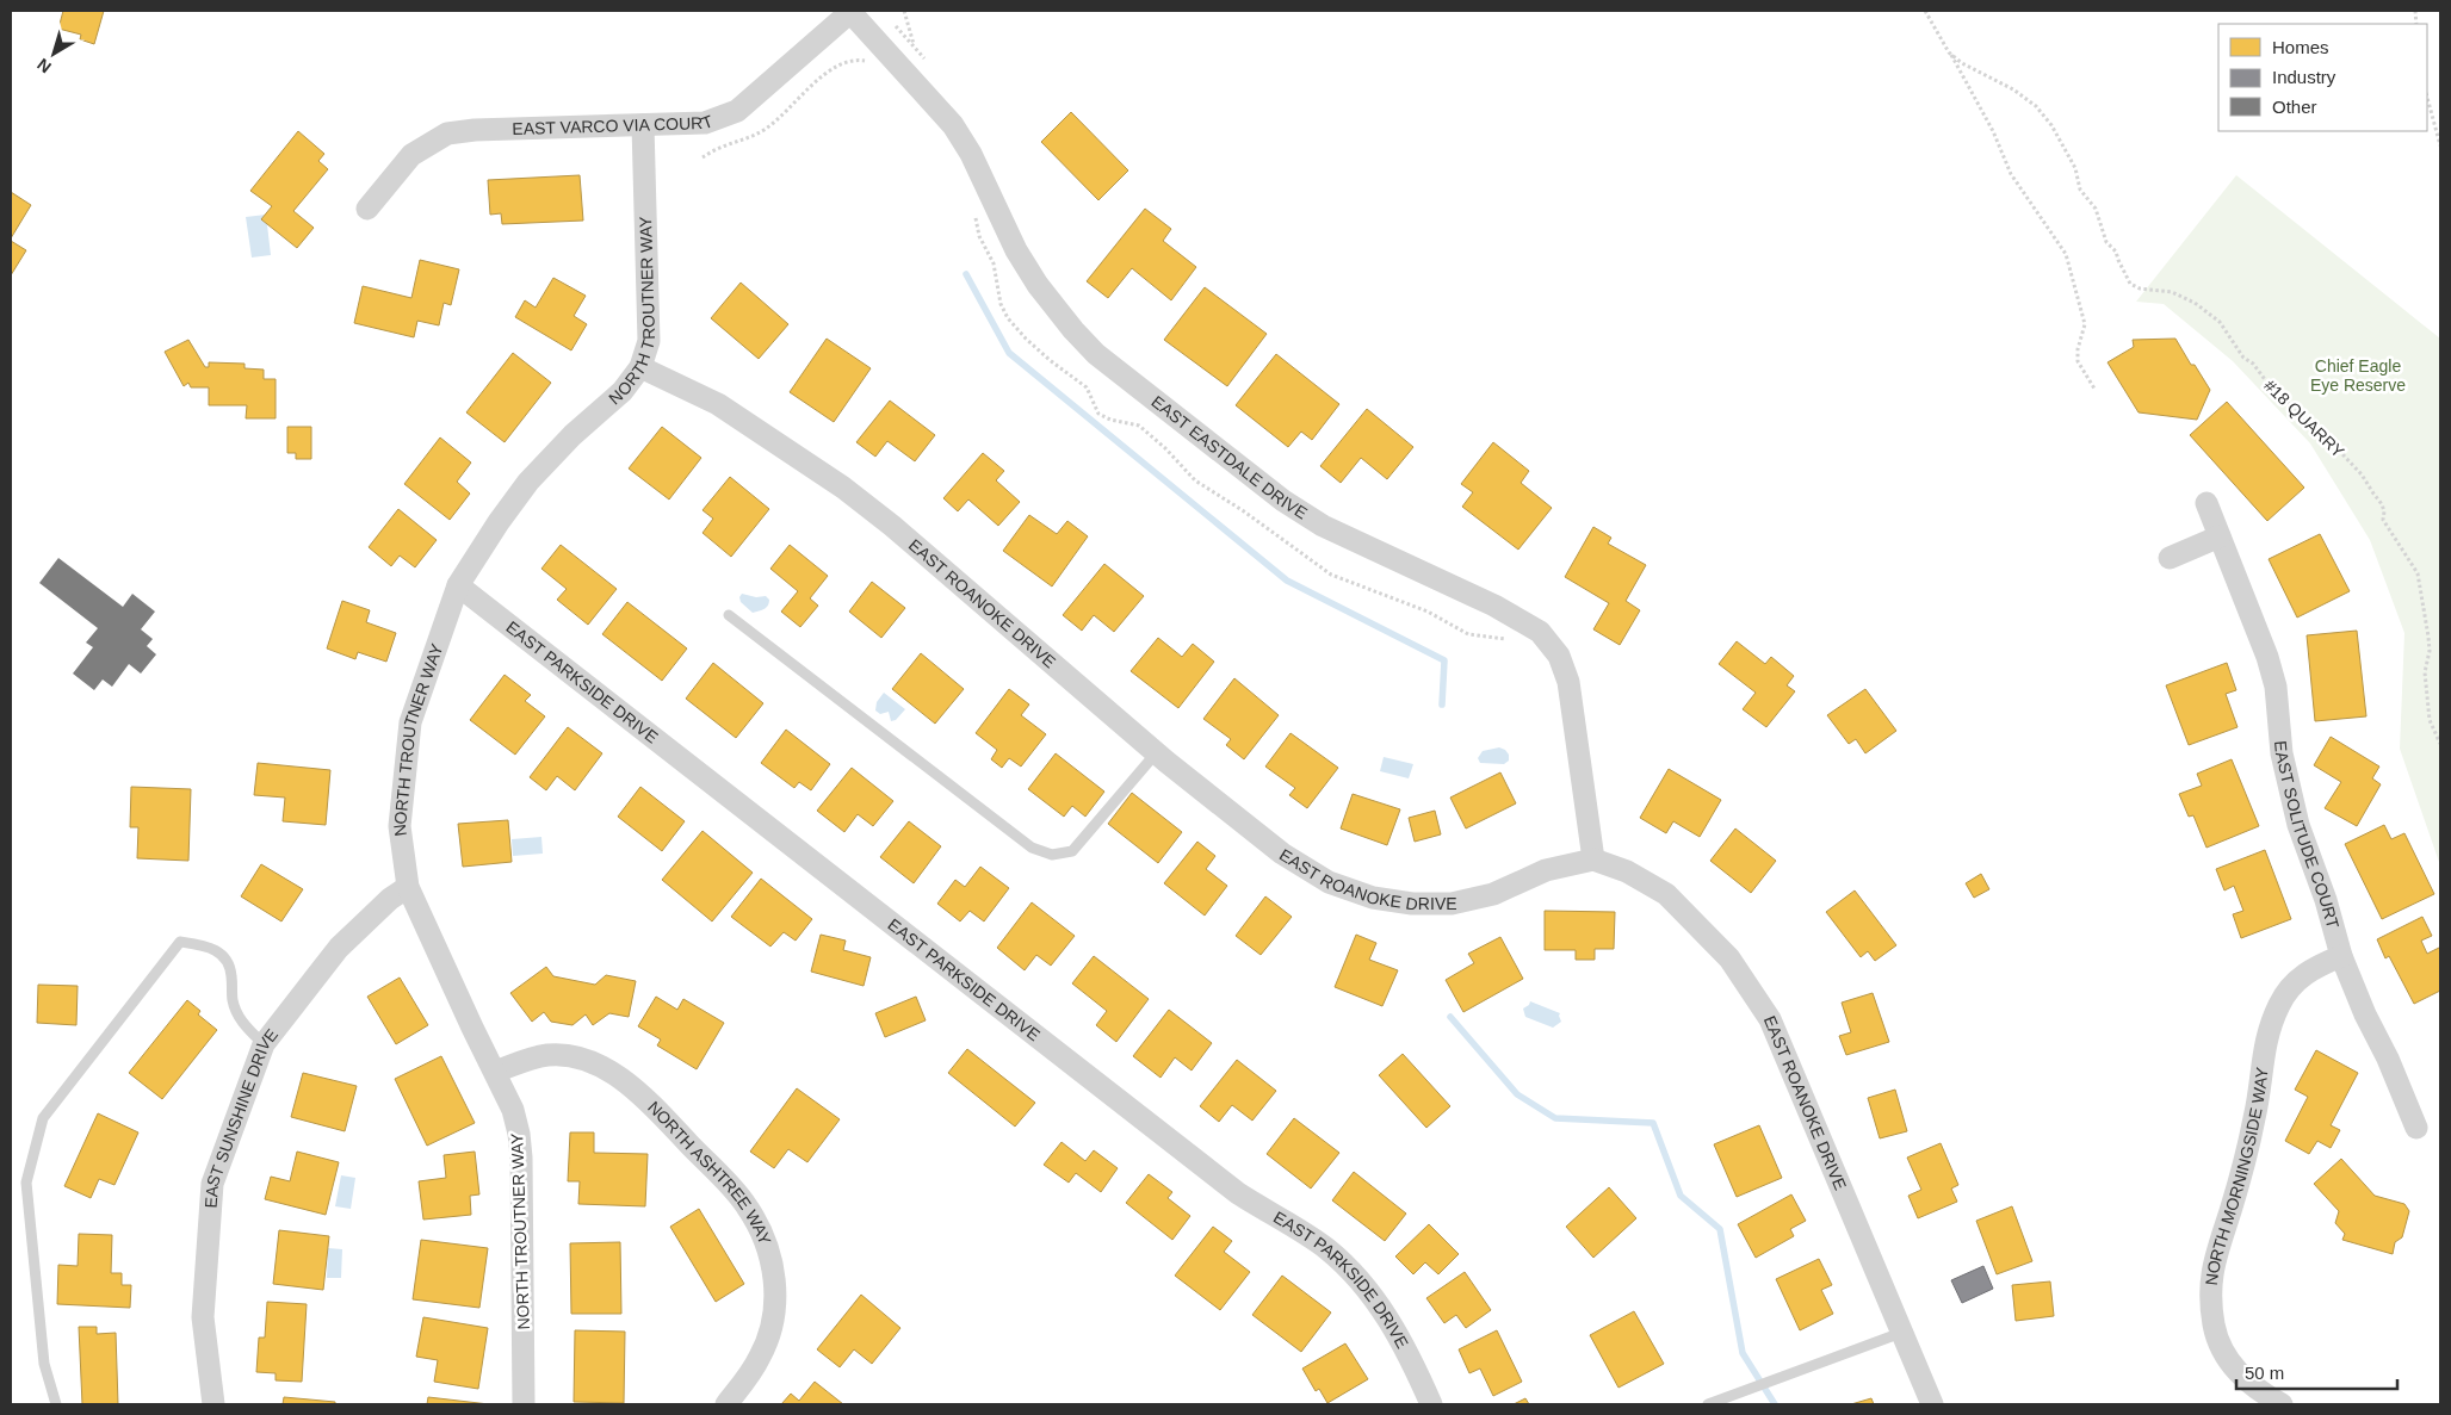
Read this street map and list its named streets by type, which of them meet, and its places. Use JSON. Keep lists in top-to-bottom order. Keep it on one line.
{"streets":{"street":["EAST VARCO VIA COURT","NORTH TROUTNER WAY","EAST EASTDALE DRIVE","EAST ROANOKE DRIVE","EAST PARKSIDE DRIVE","EAST SOLITUDE COURT","EAST SUNSHINE DRIVE","NORTH ASHTREE WAY","NORTH MORNINGSIDE WAY"],"path":["#18 QUARRY"]},"crossings":[["EAST VARCO VIA COURT","NORTH TROUTNER WAY"],["EAST VARCO VIA COURT","EAST EASTDALE DRIVE"],["NORTH TROUTNER WAY","EAST ROANOKE DRIVE"],["NORTH TROUTNER WAY","EAST PARKSIDE DRIVE"],["NORTH TROUTNER WAY","EAST SUNSHINE DRIVE"],["NORTH TROUTNER WAY","NORTH ASHTREE WAY"],["EAST EASTDALE DRIVE","EAST ROANOKE DRIVE"],["EAST SOLITUDE COURT","NORTH MORNINGSIDE WAY"]],"parks":["Chief Eagle Eye Reserve"],"legend":["Homes","Industry","Other"],"scale_bar":"50 m","north":"bottom left"}
